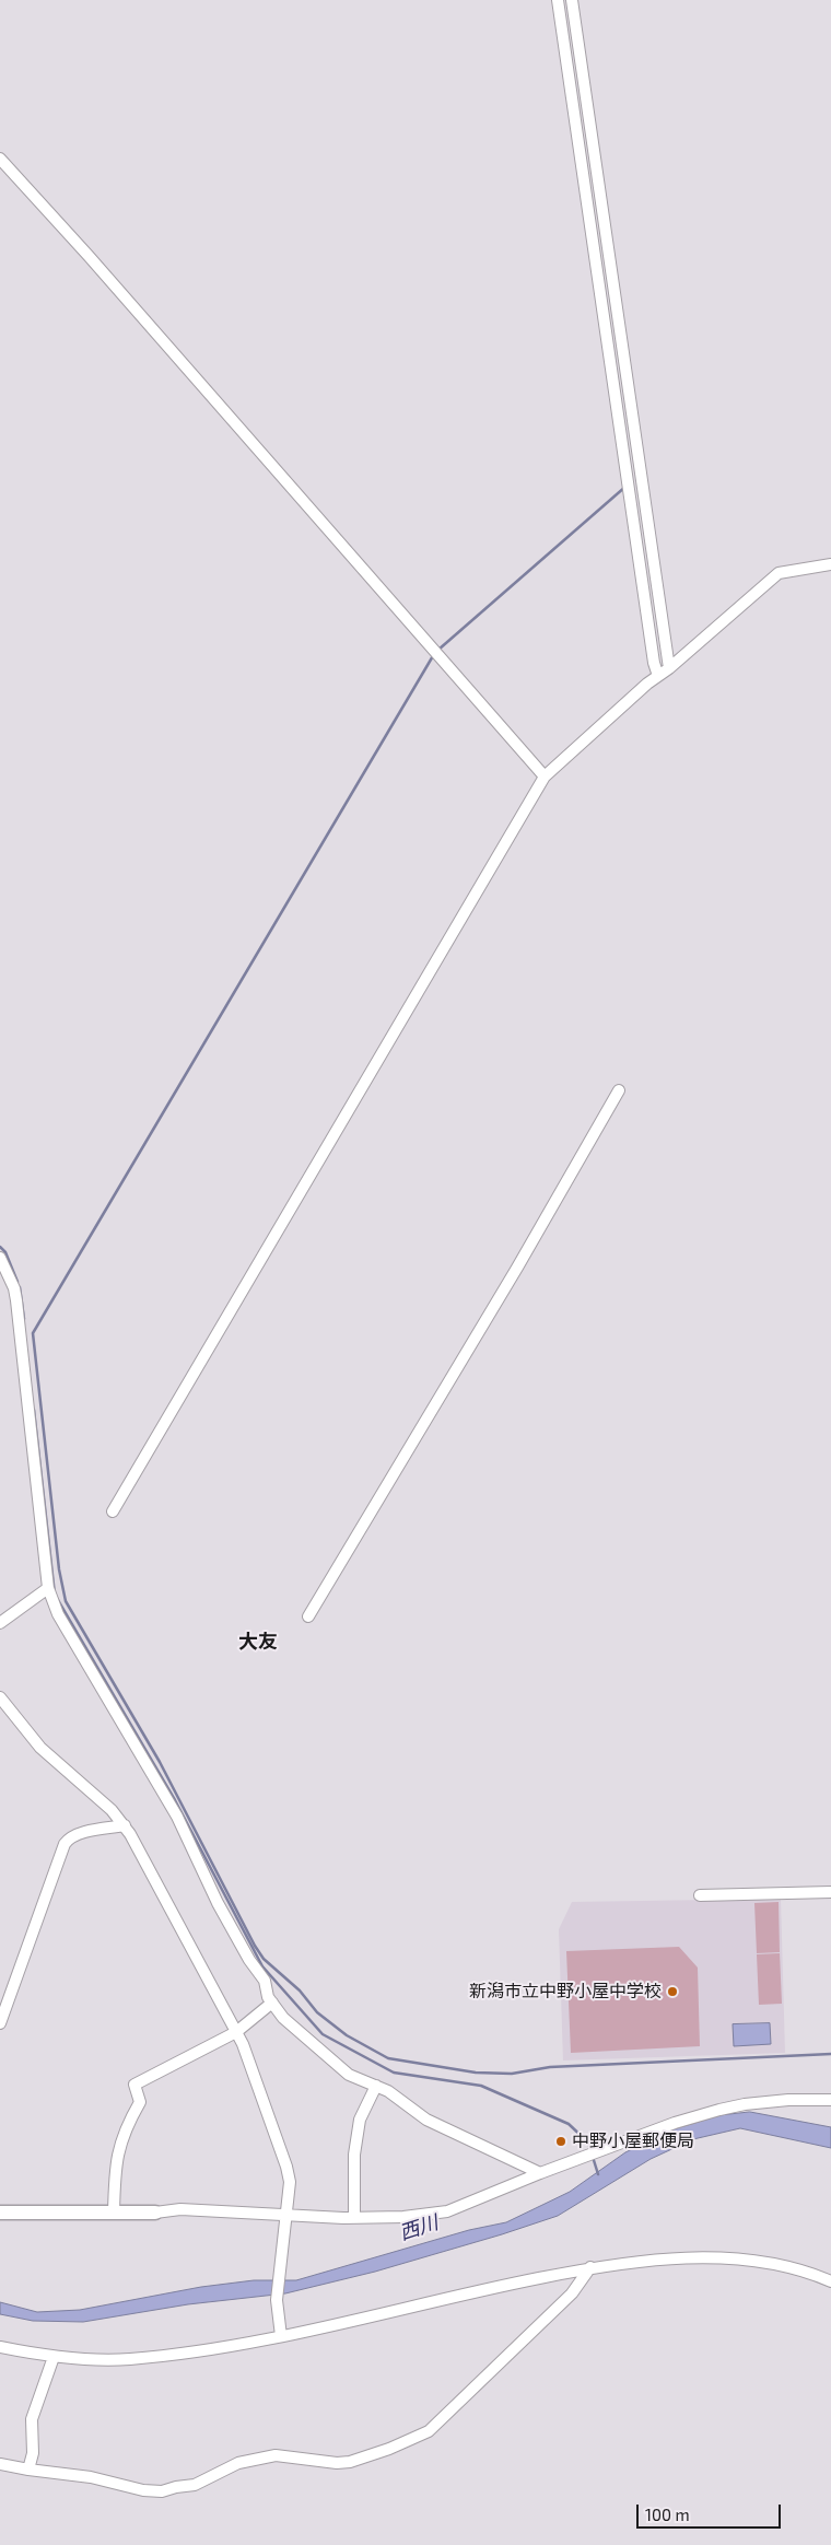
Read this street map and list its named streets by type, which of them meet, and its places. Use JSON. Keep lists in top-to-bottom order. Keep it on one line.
{"districts":["大友"],"water":["西川"],"places":["新潟市立中野小屋中学校","中野小屋郵便局"],"scale_bar":"100 m"}
